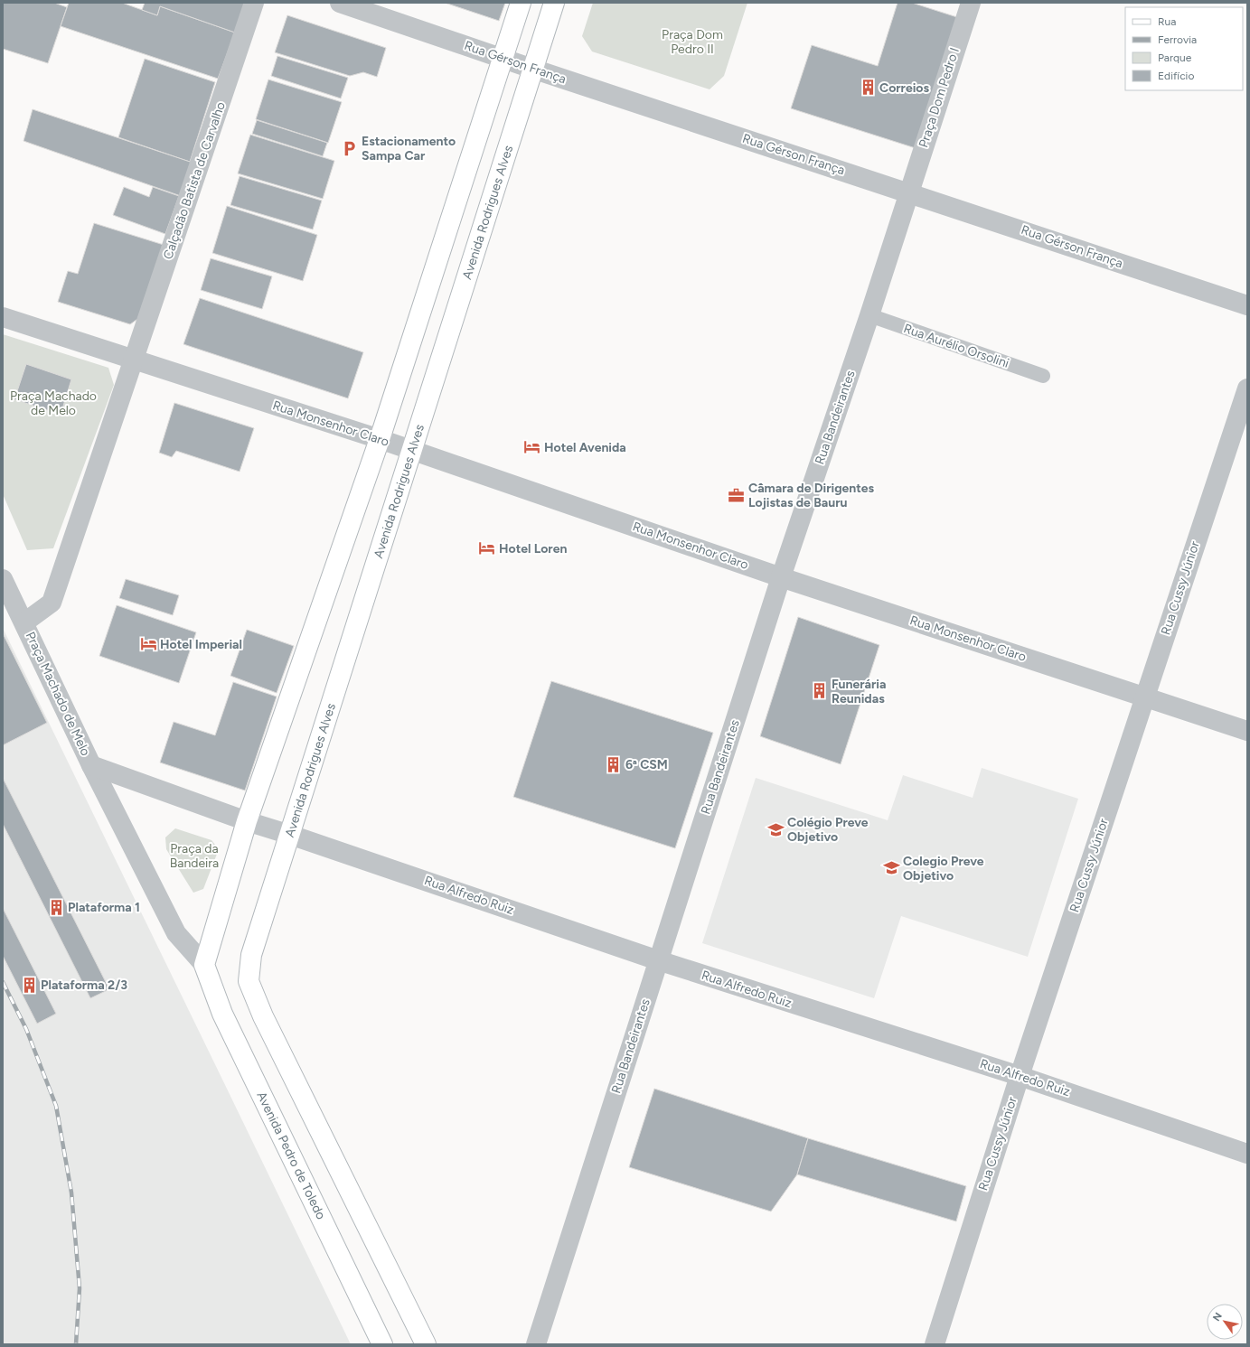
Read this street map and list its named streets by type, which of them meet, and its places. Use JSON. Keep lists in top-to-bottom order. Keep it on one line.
{"streets":{"main road":["Avenida Rodrigues Alves","Avenida Pedro de Toledo"],"street":["Rua Gérson França","Praça Dom Pedro I","Calçadão Batista de Carvalho","Rua Bandeirantes","Rua Monsenhor Claro","Rua Cussy Júnior","Praça Machado de Melo","Rua Alfredo Ruiz"],"lane":["Rua Aurélio Orsolini"]},"crossings":[["Rua Gérson França","Praça Dom Pedro I"],["Rua Gérson França","Avenida Rodrigues Alves"],["Rua Gérson França","Rua Bandeirantes"],["Praça Dom Pedro I","Rua Bandeirantes"],["Calçadão Batista de Carvalho","Rua Monsenhor Claro"],["Calçadão Batista de Carvalho","Praça Machado de Melo"],["Avenida Rodrigues Alves","Rua Monsenhor Claro"],["Avenida Rodrigues Alves","Rua Alfredo Ruiz"],["Rua Aurélio Orsolini","Rua Bandeirantes"],["Rua Bandeirantes","Rua Monsenhor Claro"],["Rua Bandeirantes","Rua Alfredo Ruiz"],["Rua Monsenhor Claro","Rua Cussy Júnior"],["Rua Monsenhor Claro","Praça Machado de Melo"],["Rua Cussy Júnior","Rua Alfredo Ruiz"]],"parks":["Praça Dom Pedro II","Praça Machado de Melo","Praça da Bandeira"],"places":{"building":["Correios","Funerária Reunidas","6ª CSM","Plataforma 1","Plataforma 2/3"],"parking":["Estacionamento Sampa Car"],"hotel":["Hotel Avenida","Hotel Loren","Hotel Imperial"],"office":["Câmara de Dirigentes Lojistas de Bauru"],"school or university":["Colégio Preve Objetivo","Colegio Preve Objetivo"]},"legend":["Rua","Ferrovia","Parque","Edifício"],"north":"top left"}
